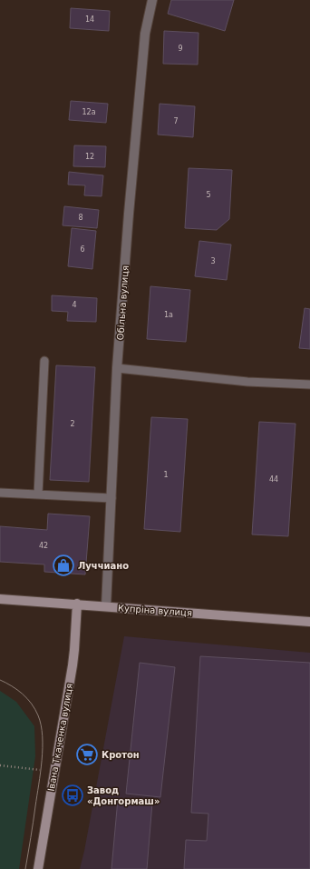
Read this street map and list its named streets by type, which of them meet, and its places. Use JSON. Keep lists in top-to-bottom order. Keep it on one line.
{"streets":{"main road":["Купріна вулиця","Івана Ткаченка вулиця"],"street":["Обільна вулиця"]},"crossings":[["Обільна вулиця","Купріна вулиця"],["Купріна вулиця","Івана Ткаченка вулиця"]],"places":{"shop":["Луччиано"],"supermarket":["Кротон"],"bus stop":["Завод «Донгормаш»"]},"house_numbers":["14","9","12а","7","12","5","8","6","3","4","1а","2","1","44","42"]}
